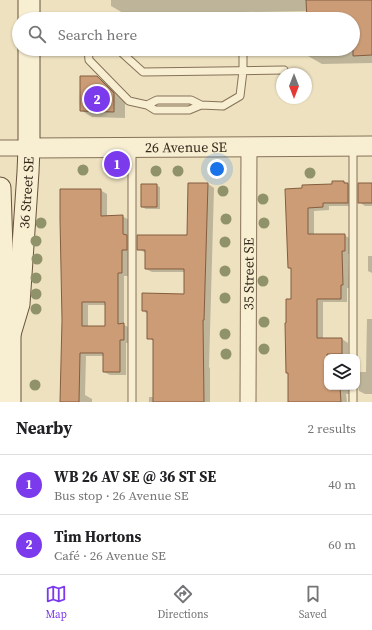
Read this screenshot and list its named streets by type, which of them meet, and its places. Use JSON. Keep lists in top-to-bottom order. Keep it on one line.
{"streets":{"main road":["36 Street SE"],"street":["26 Avenue SE","35 Street SE"]},"crossings":[["26 Avenue SE","36 Street SE"],["26 Avenue SE","35 Street SE"]],"north":"bottom","page":{"search":"Search here","pins":["2","1"],"heading":["Nearby","2 results"],"list":[{"mark":"1","name":"WB 26 AV SE @ 36 ST SE","note":"Bus stop · 26 Avenue SE","value":"40 m"},{"mark":"2","name":"Tim Hortons","note":"Café · 26 Avenue SE","value":"60 m"}],"nav":["Map","Directions","Saved"]}}
